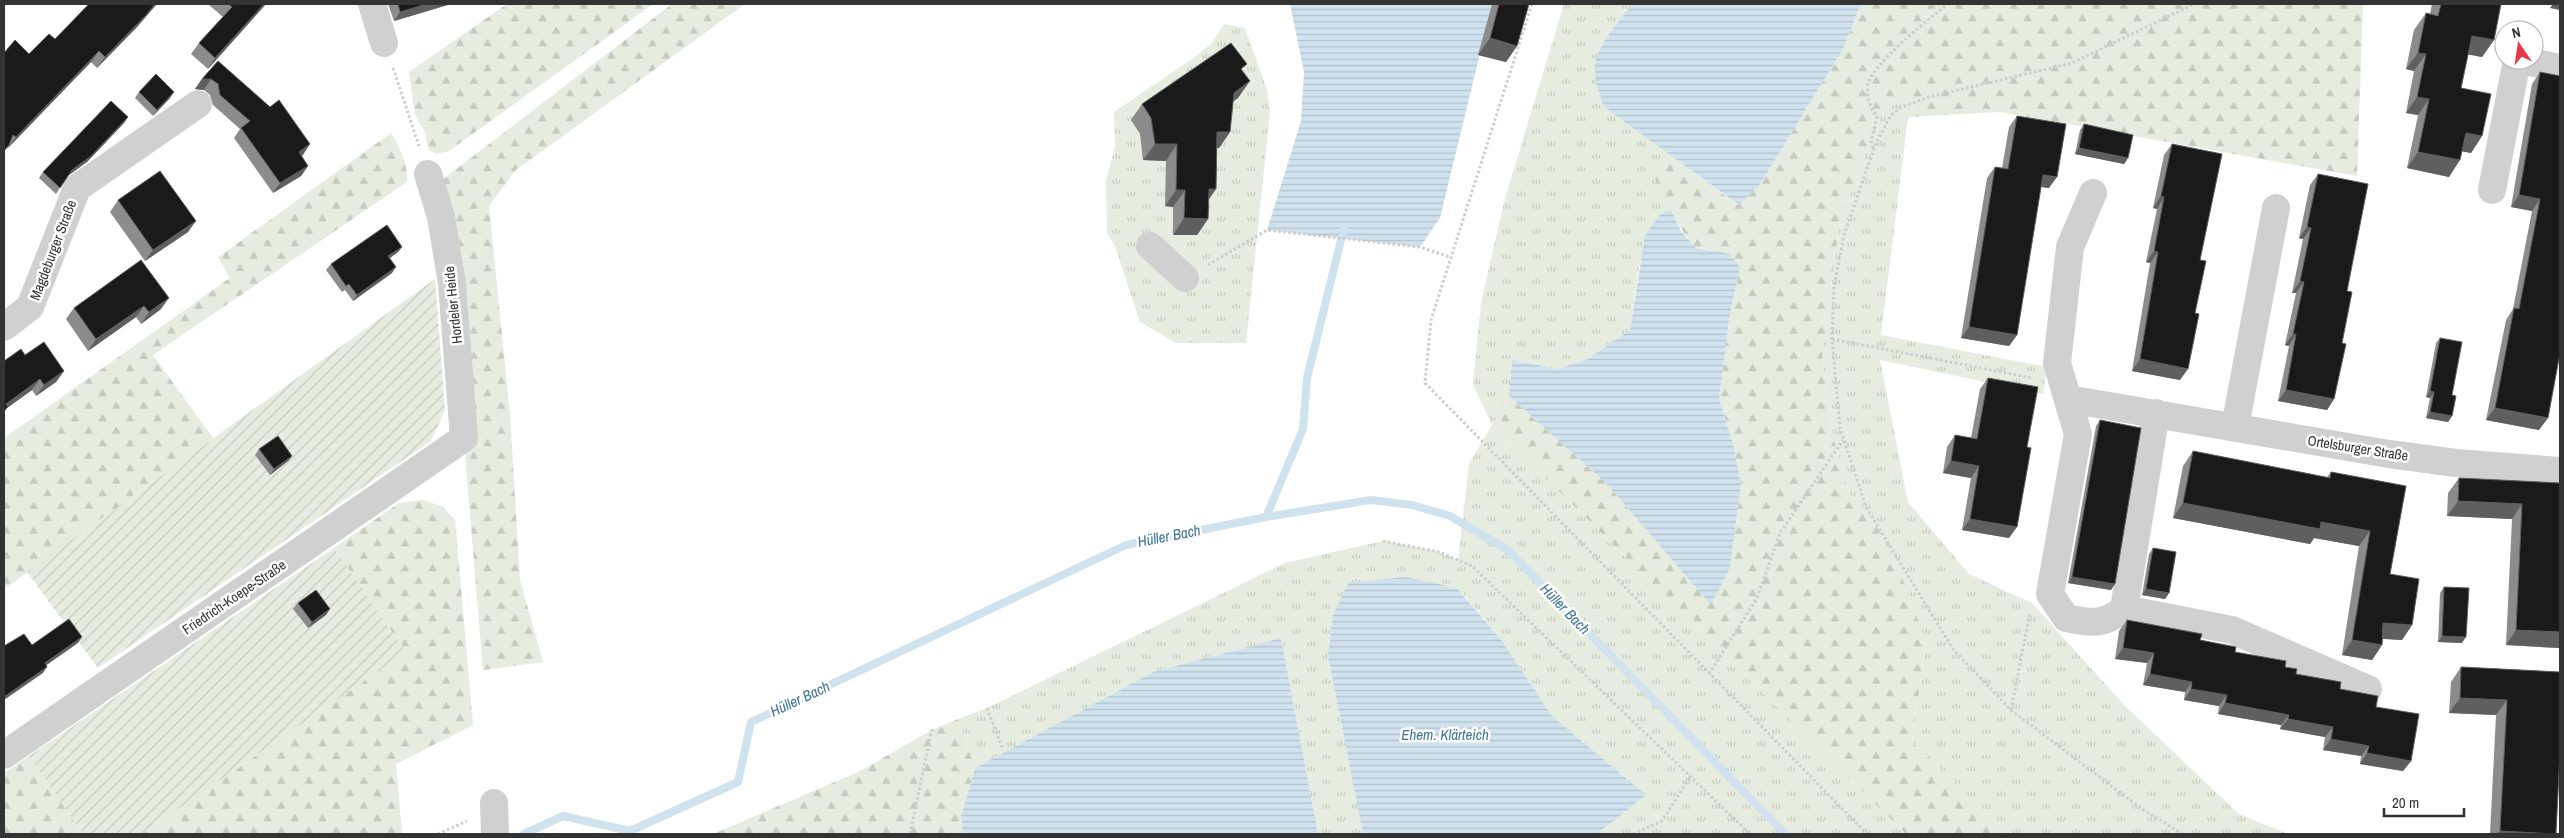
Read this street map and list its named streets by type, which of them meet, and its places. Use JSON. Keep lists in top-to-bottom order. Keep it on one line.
{"streets":{"street":["Magdeburger Straße","Hordeler Heide","Ortelsburger Straße","Friedrich-Koepe-Straße"]},"crossings":[["Hordeler Heide","Friedrich-Koepe-Straße"]],"water":["Hüller Bach","Ehem. Klärteich"],"scale_bar":"20 m","north":"top"}
